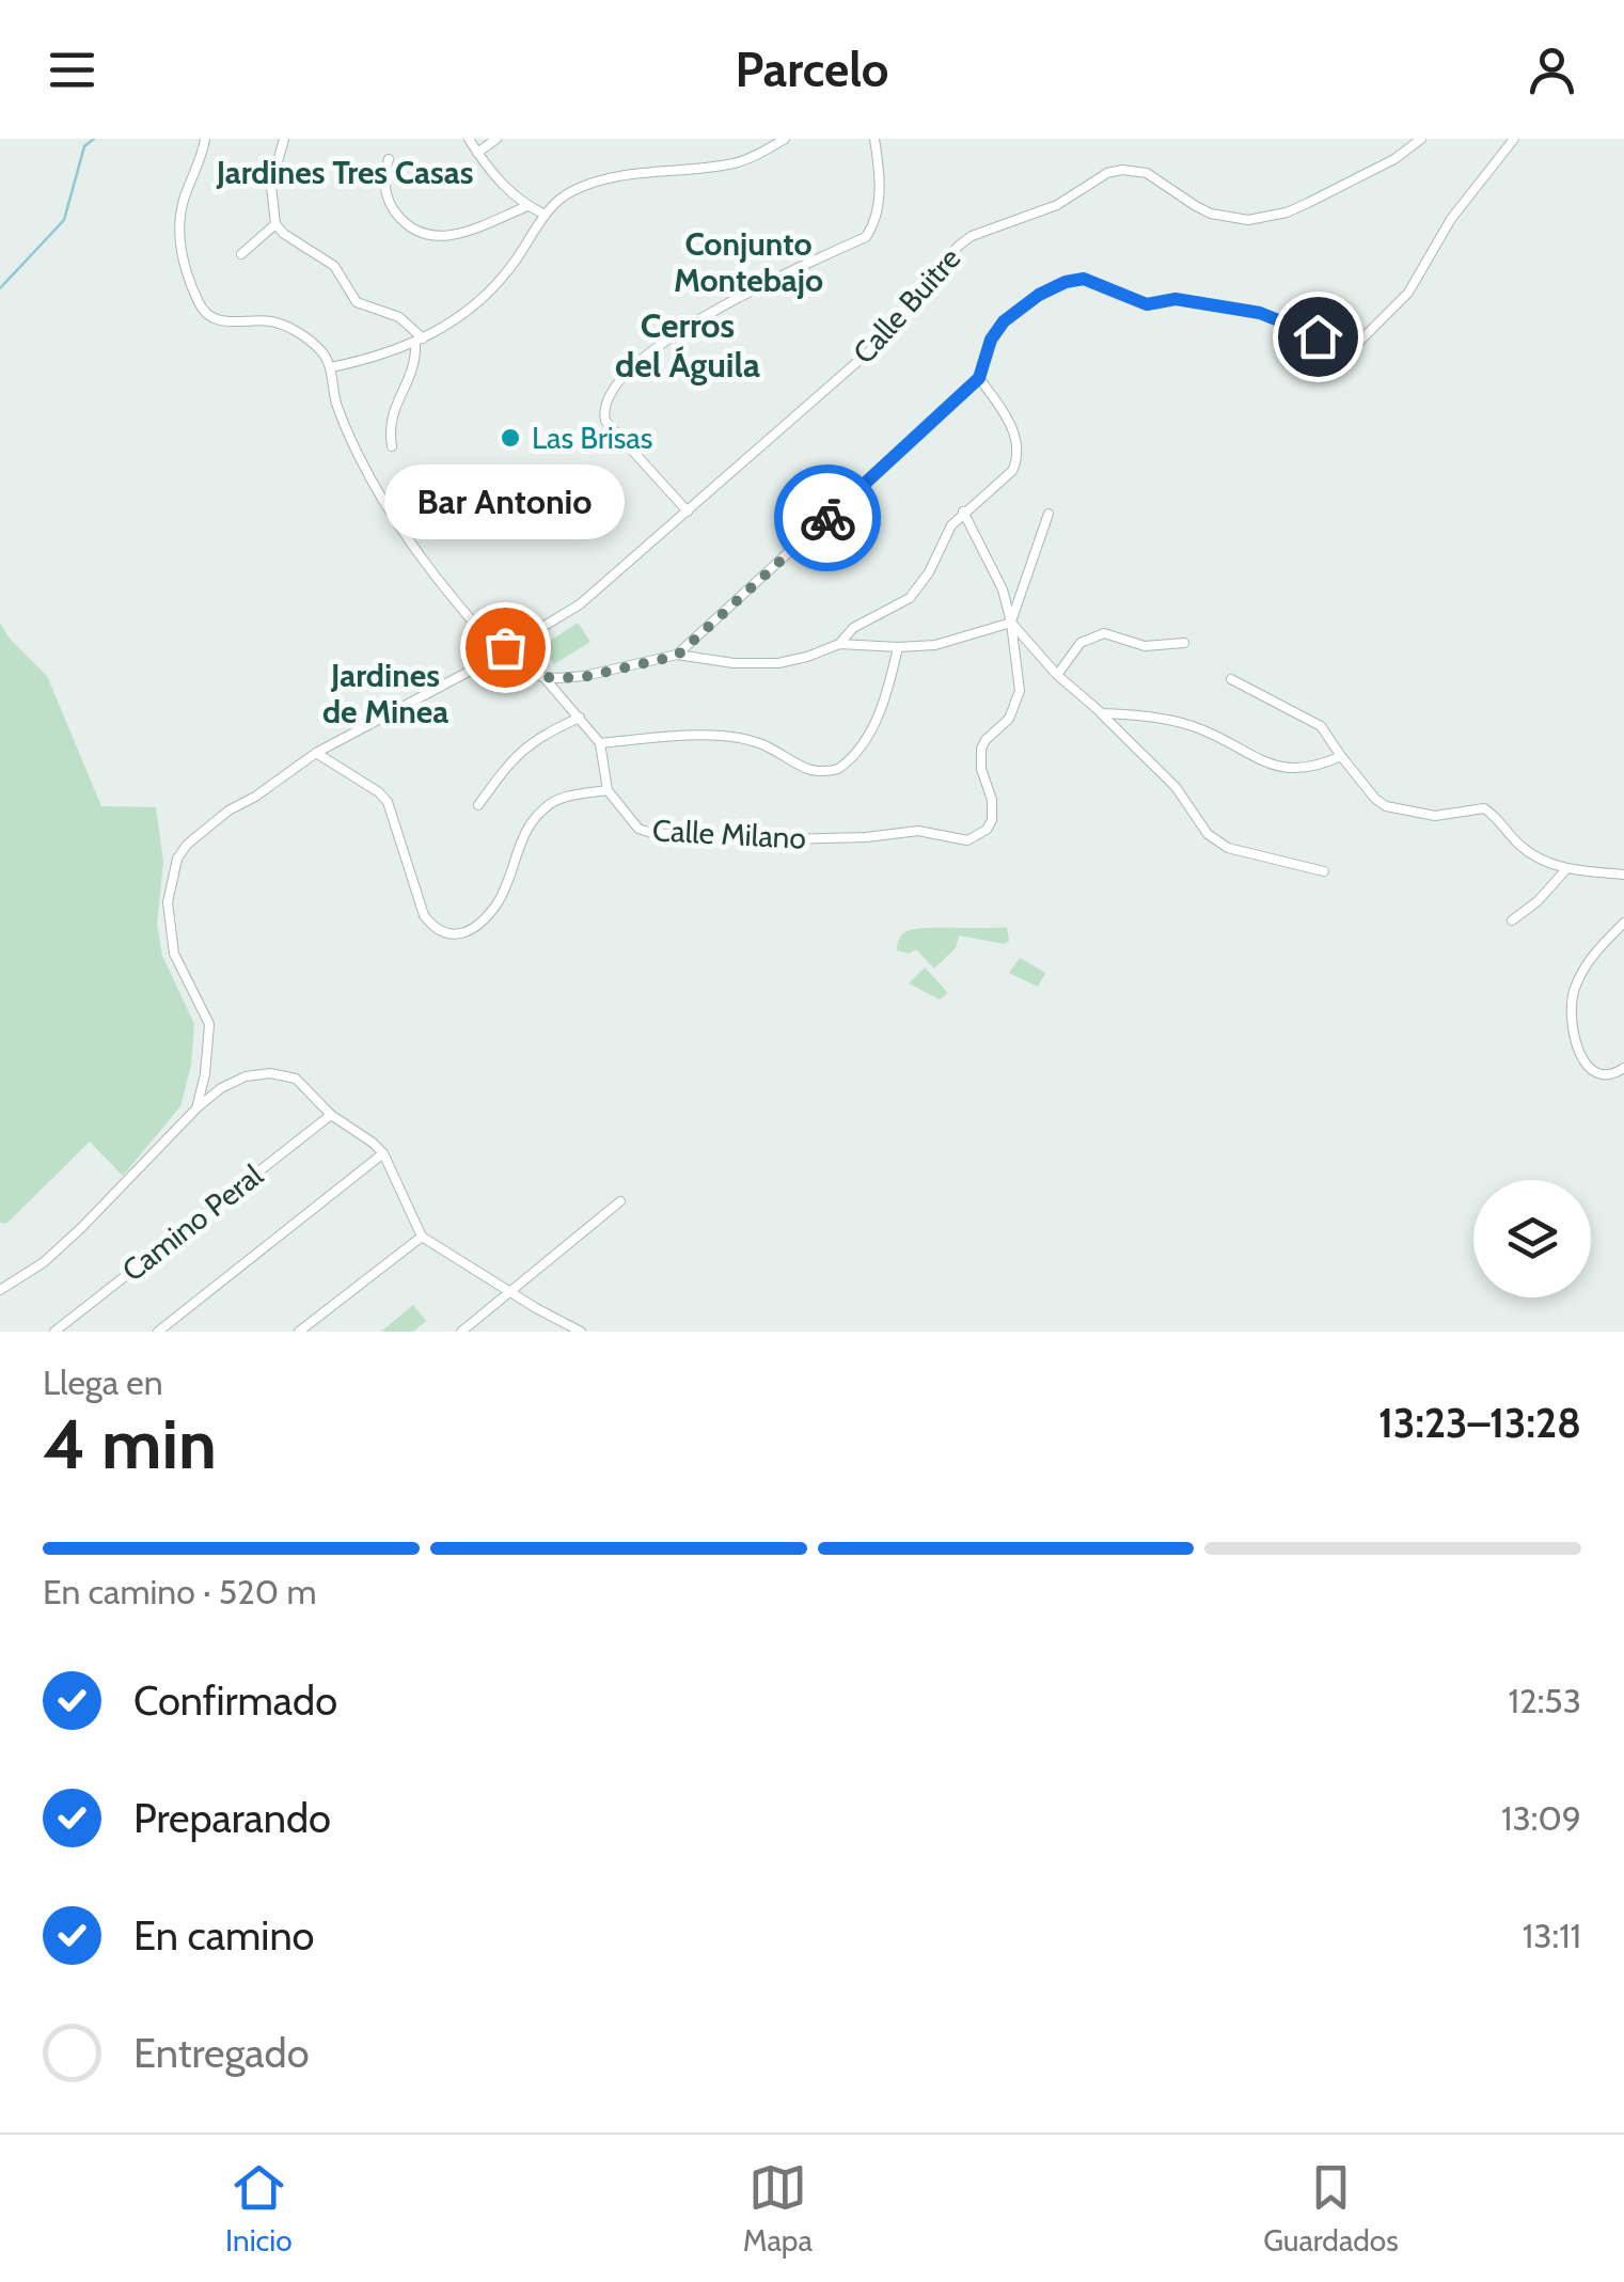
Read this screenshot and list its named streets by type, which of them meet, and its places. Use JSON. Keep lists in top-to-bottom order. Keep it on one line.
{"streets":{"street":["Calle Buitre","Calle Milano","Camino Peral"]},"districts":["Jardines Tres Casas","Conjunto Montebajo","Cerros del Águila","Jardines de Minea"],"places":["Las Brisas","Bar Antonio"],"page":{"header":"Parcelo","bubble":"Bar Antonio","heading":["4 min","Llega en","13:23–13:28"],"bar":"En camino · 520 m","list":[["Confirmado","12:53"],["Preparando","13:09"],["En camino","13:11"],"Entregado"],"tabs":["Inicio","Mapa","Guardados"]}}
